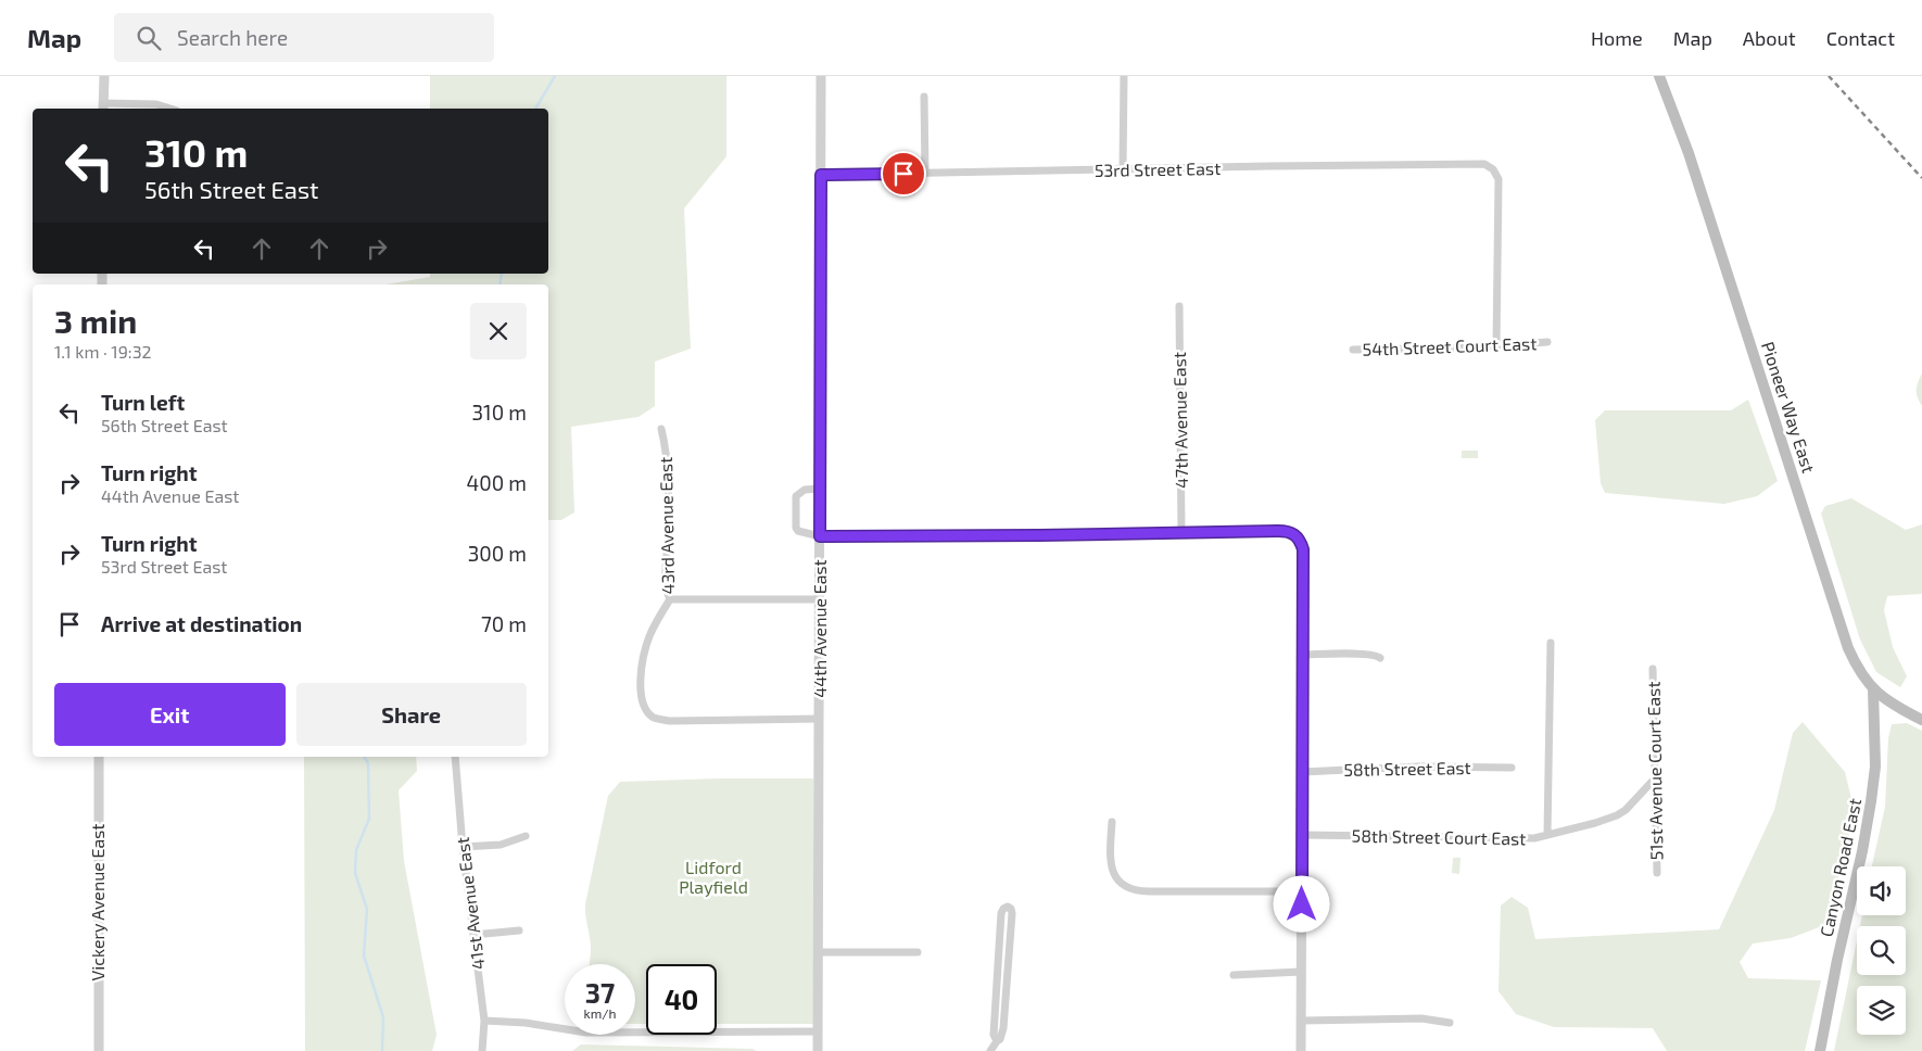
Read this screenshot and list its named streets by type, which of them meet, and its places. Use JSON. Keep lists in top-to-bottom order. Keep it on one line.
{"streets":{"main road":["Pioneer Way East","Canyon Road East"],"street":["53rd Street East","54th Street Court East","47th Avenue East","43rd Avenue East","44th Avenue East","58th Street East","51st Avenue Court East","58th Street Court East","Vickery Avenue East","41st Avenue East"]},"crossings":[["53rd Street East","54th Street Court East"],["53rd Street East","44th Avenue East"],["Pioneer Way East","Canyon Road East"],["43rd Avenue East","44th Avenue East"],["51st Avenue Court East","58th Street Court East"]],"parks":["Lidford Playfield"],"page":{"header":"Map","search":"Search here","nav":["Home","Map","About","Contact"],"turn":["310 m","56th Street East"],"heading":["3 min","1.1 km · 19:32"],"list":[{"name":"Turn left","note":"56th Street East","value":"310 m"},{"name":"Turn right","note":"44th Avenue East","value":"400 m"},{"name":"Turn right","note":"53rd Street East","value":"300 m"},{"name":"Arrive at destination","value":"70 m"}],"buttons":["Exit","Share"],"speed":"37 km/h","limit":"40"}}
